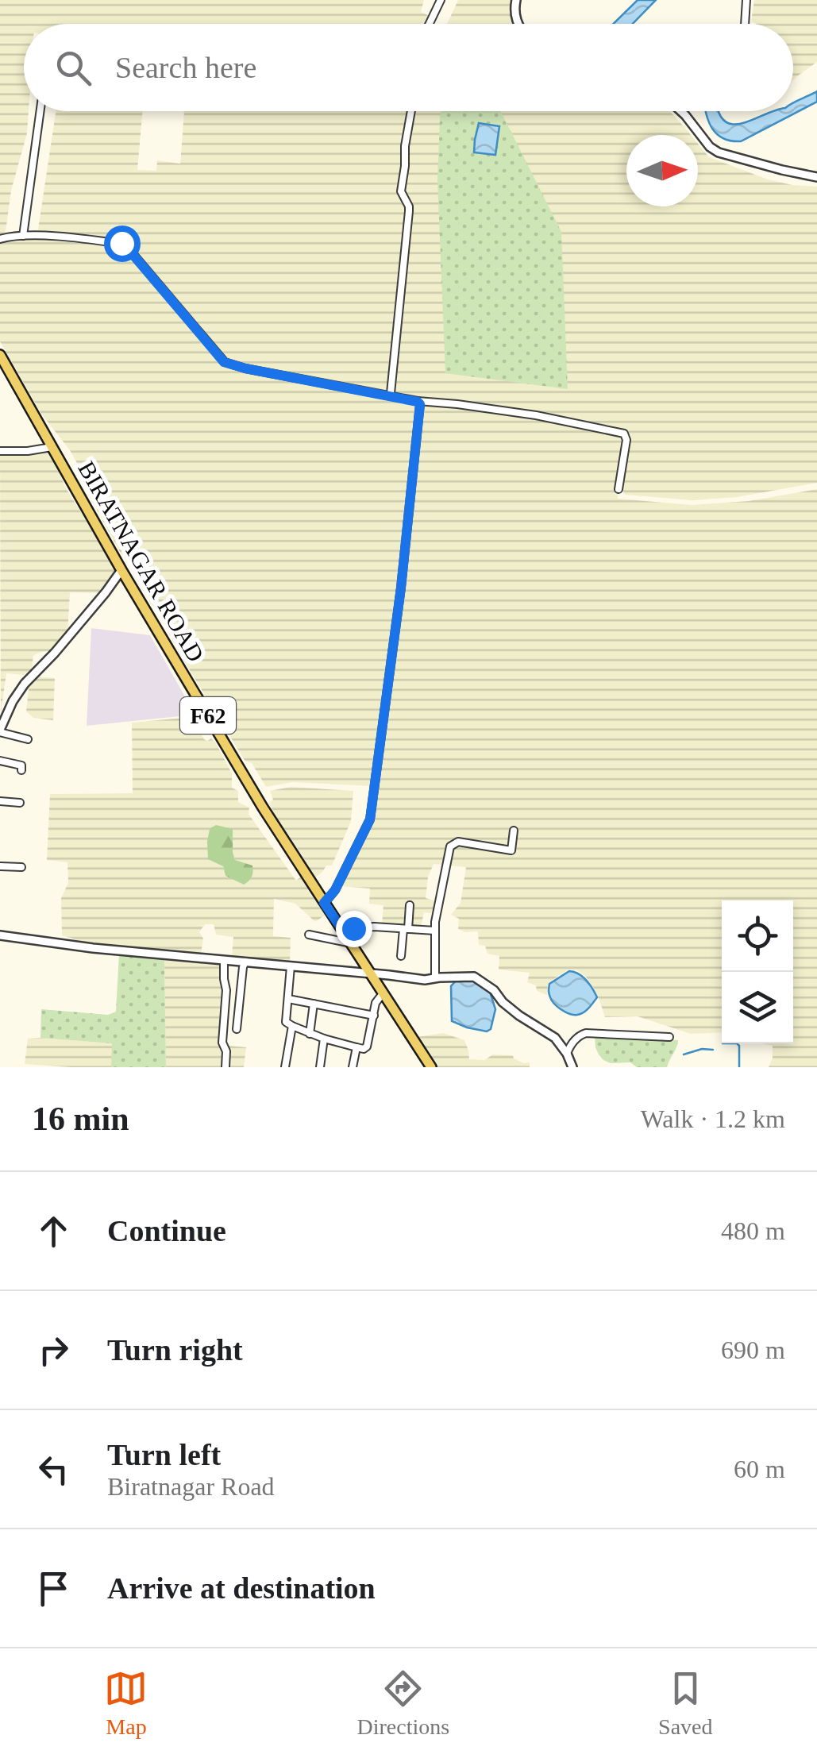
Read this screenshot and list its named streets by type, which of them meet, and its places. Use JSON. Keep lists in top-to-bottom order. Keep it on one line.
{"streets":{"main road":["BIRATNAGAR ROAD","F62"]},"north":"right","page":{"search":"Search here","heading":["16 min","Walk · 1.2 km"],"list":[["Continue","480 m"],["Turn right","690 m"],["Turn left","Biratnagar Road","60 m"],"Arrive at destination"],"nav":["Map","Directions","Saved"]}}
